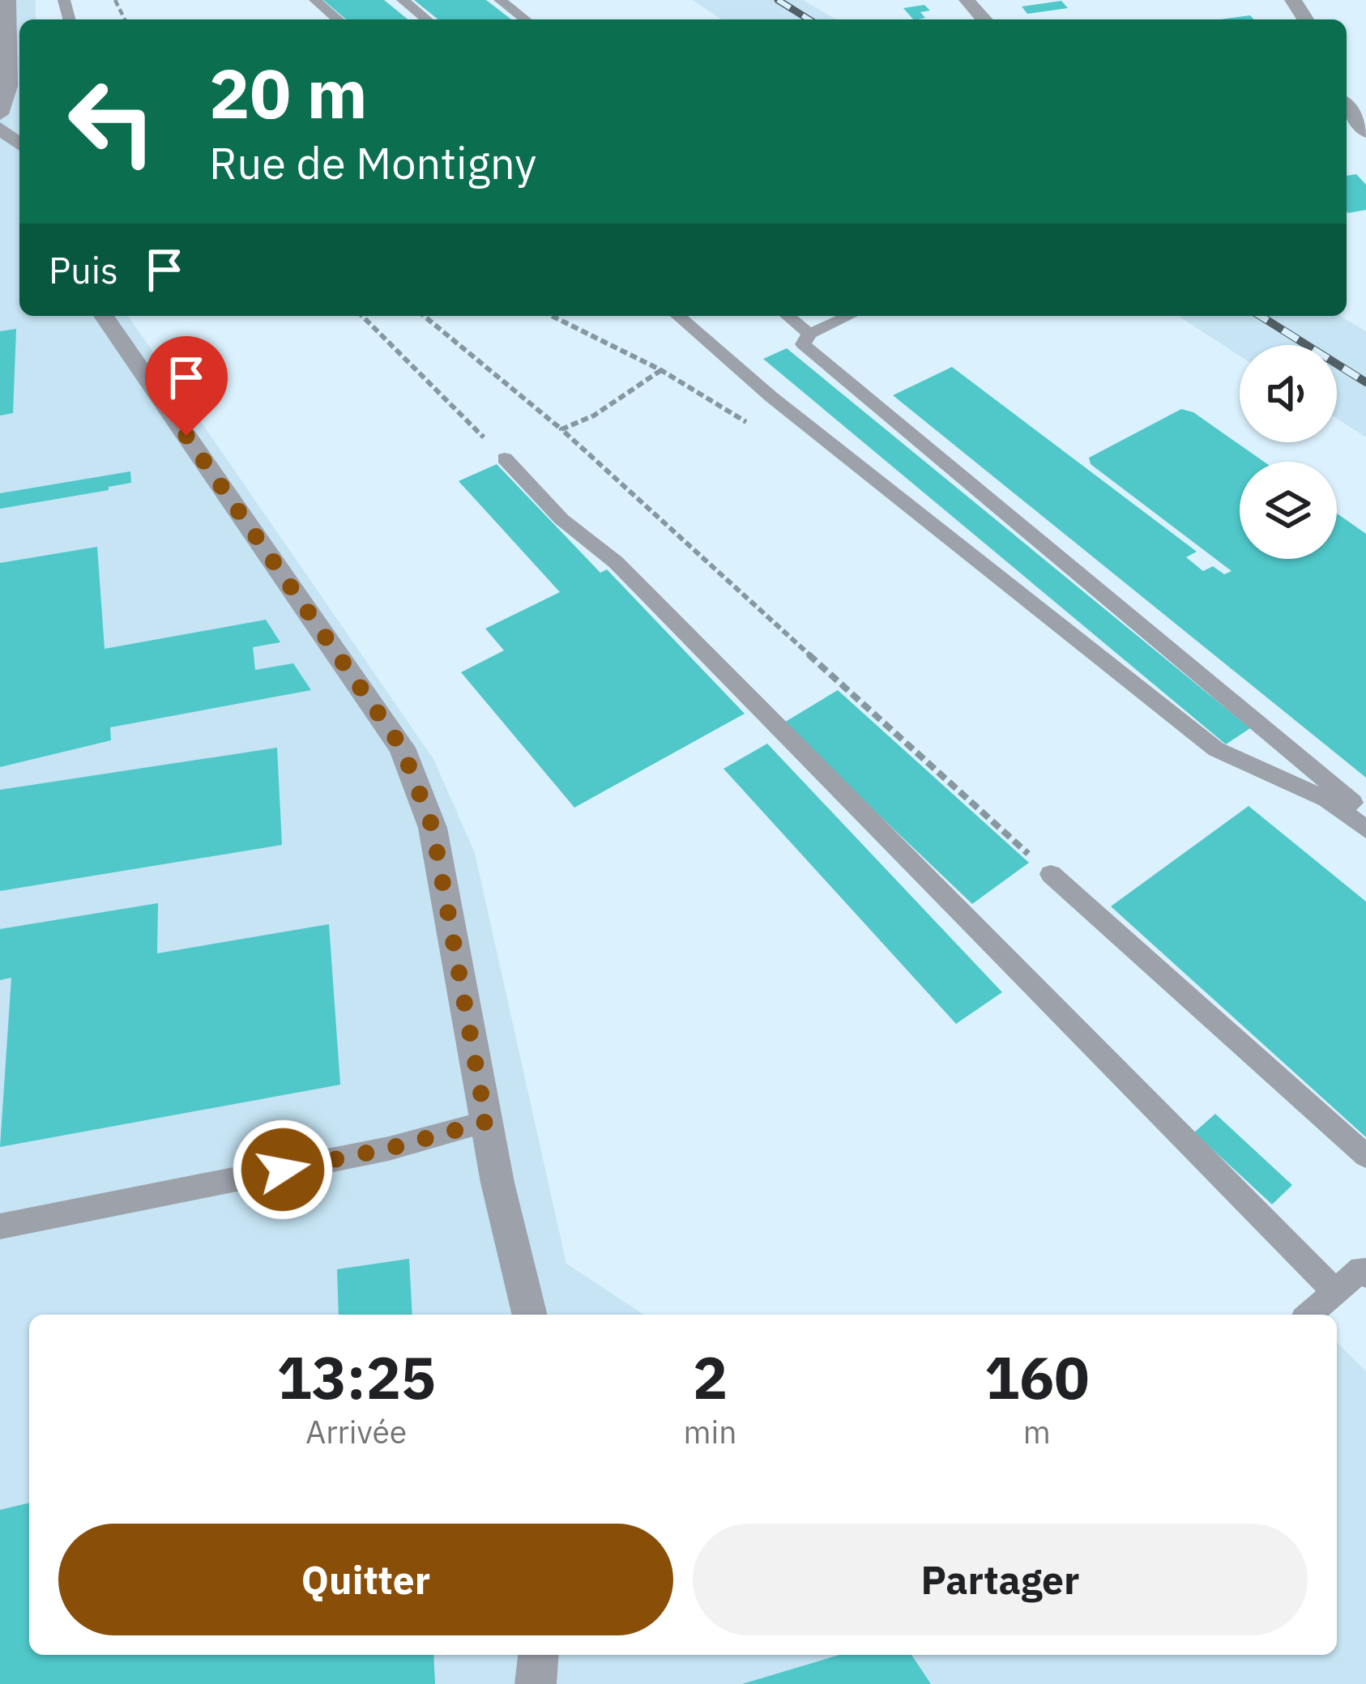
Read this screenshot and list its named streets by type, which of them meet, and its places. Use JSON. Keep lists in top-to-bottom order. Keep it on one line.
{"page":{"turn":["20 m","Rue de Montigny"],"then":"Puis","eta":["13:25","Arrivée","2","min","160","m"],"buttons":["Quitter","Partager"]}}
